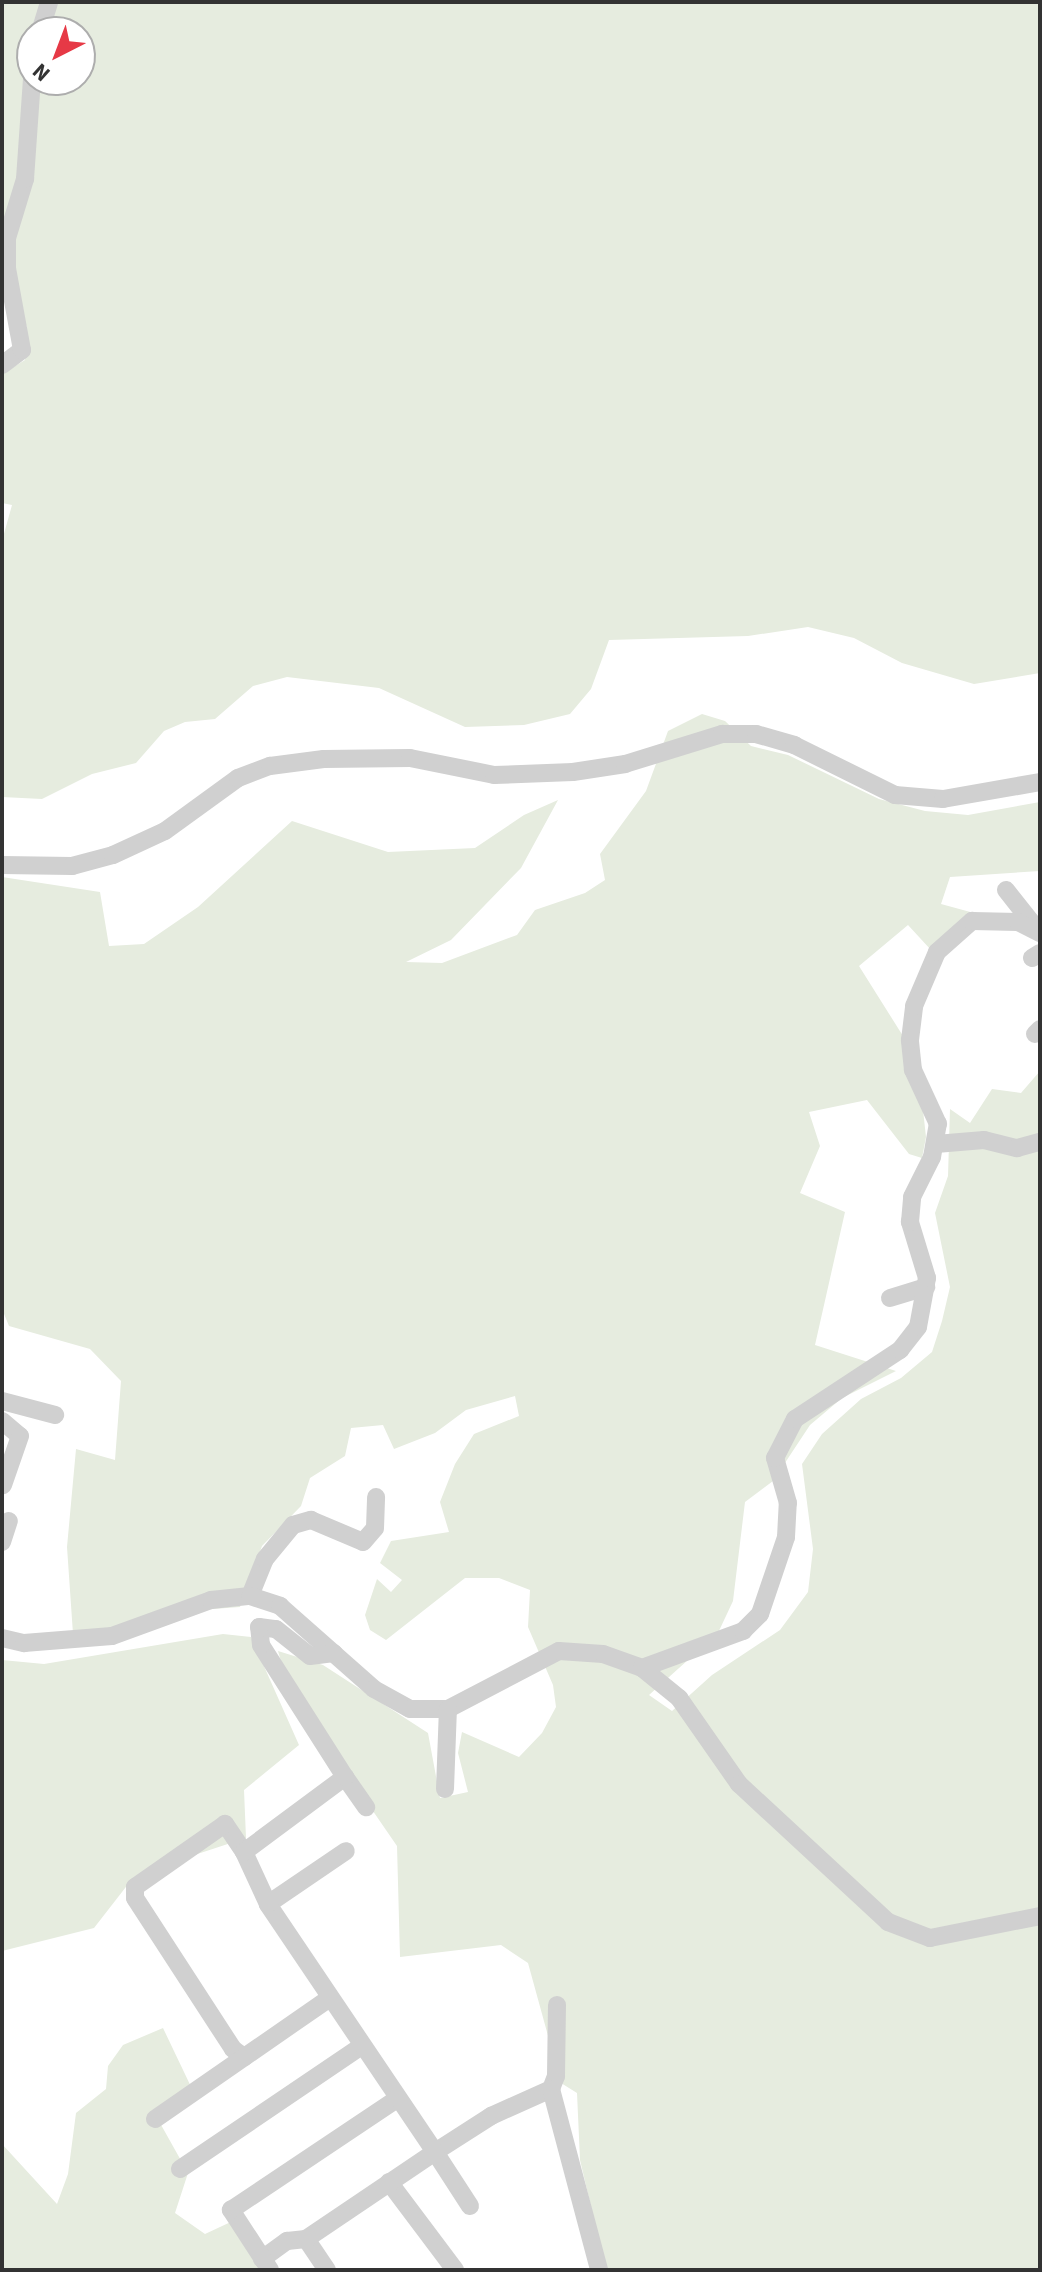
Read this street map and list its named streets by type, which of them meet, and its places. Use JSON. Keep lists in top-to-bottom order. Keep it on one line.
{"north":"bottom left"}
